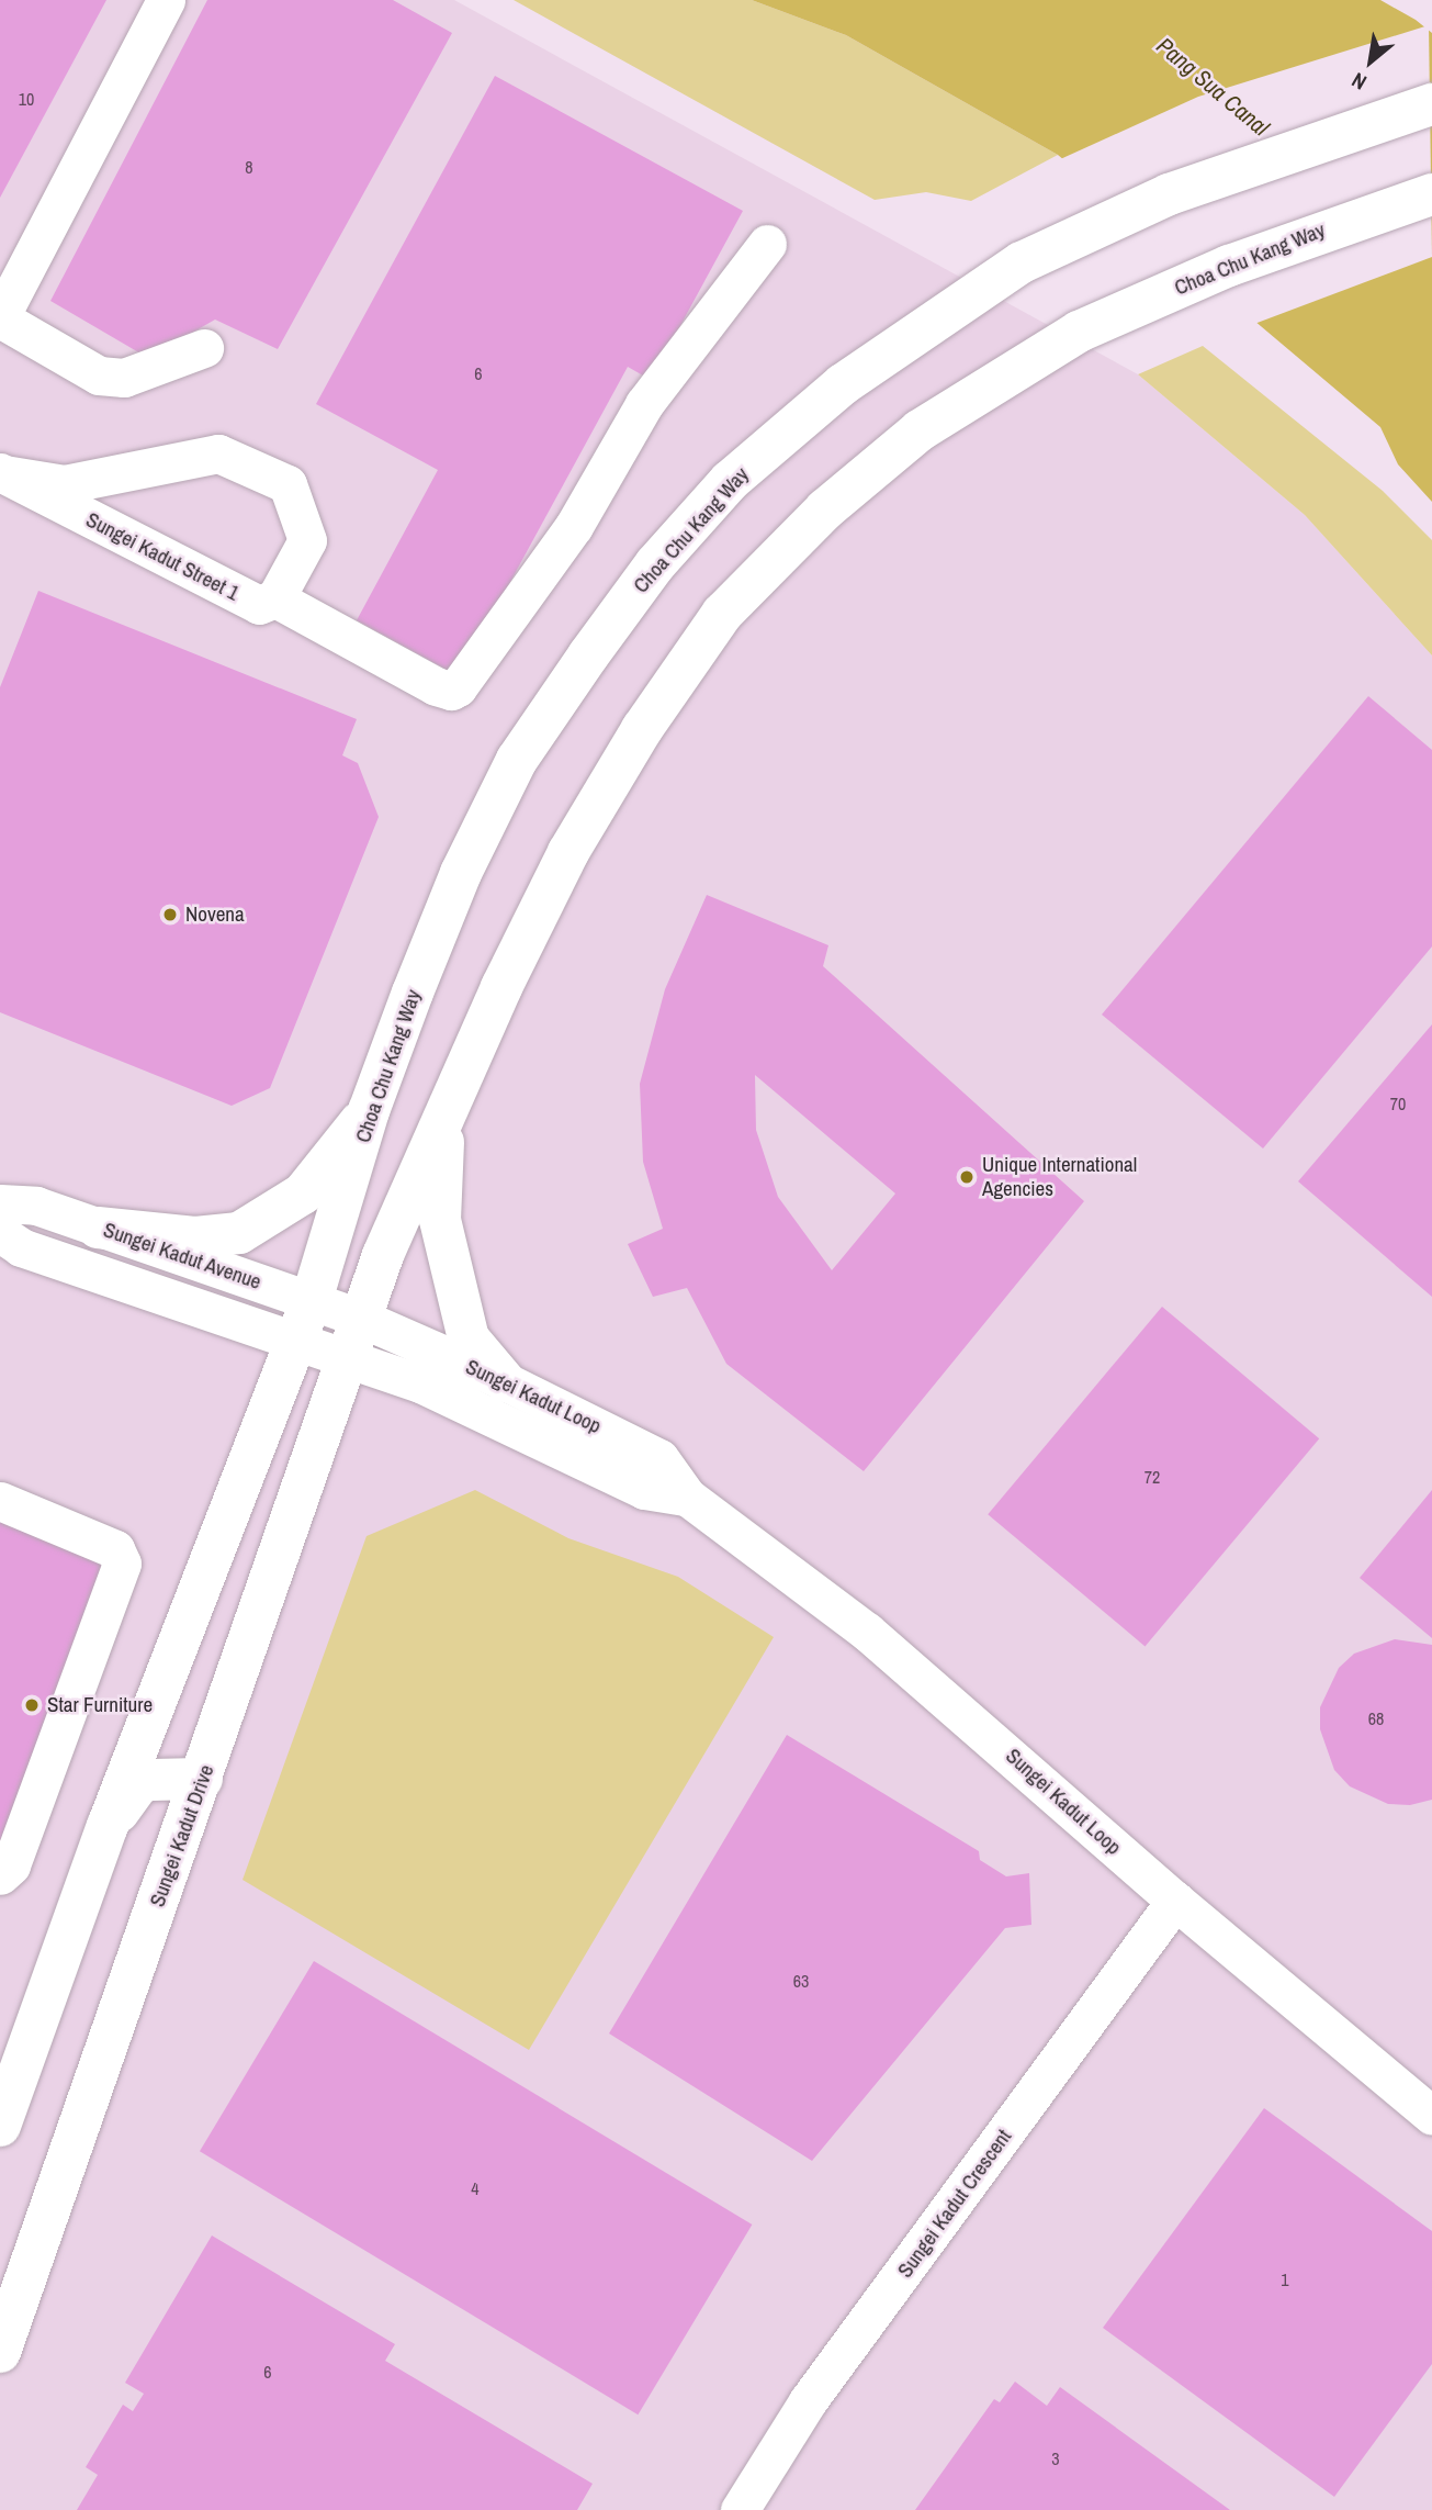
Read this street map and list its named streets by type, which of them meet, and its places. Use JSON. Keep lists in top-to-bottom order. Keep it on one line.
{"streets":{"main road":["Choa Chu Kang Way","Sungei Kadut Drive"],"street":["Sungei Kadut Street 1","Sungei Kadut Avenue","Sungei Kadut Loop","Sungei Kadut Crescent"]},"crossings":[["Choa Chu Kang Way","Sungei Kadut Avenue"],["Choa Chu Kang Way","Sungei Kadut Loop"],["Choa Chu Kang Way","Sungei Kadut Drive"],["Sungei Kadut Avenue","Sungei Kadut Loop"],["Sungei Kadut Avenue","Sungei Kadut Drive"],["Sungei Kadut Loop","Sungei Kadut Drive"],["Sungei Kadut Loop","Sungei Kadut Crescent"]],"water":["Pang Sua Canal"],"places":["Novena","Unique International Agencies","Star Furniture"],"house_numbers":["10","8","6","70","72","68","63","4","1","6","3"],"north":"bottom left"}
